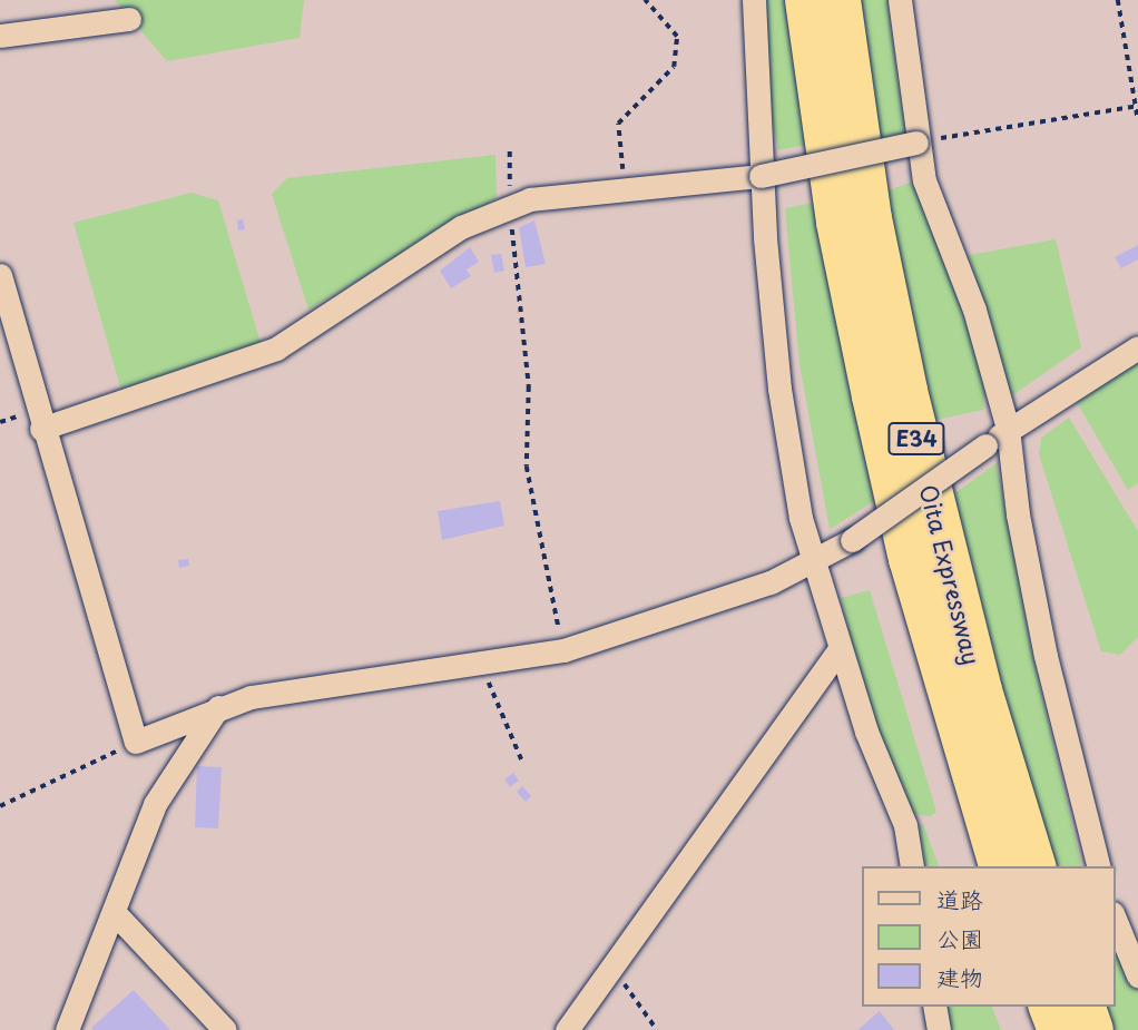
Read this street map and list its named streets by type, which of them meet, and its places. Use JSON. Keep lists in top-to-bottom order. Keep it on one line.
{"streets":{"highway":["E34","Oita Expressway"]},"legend":["道路","公園","建物"]}
